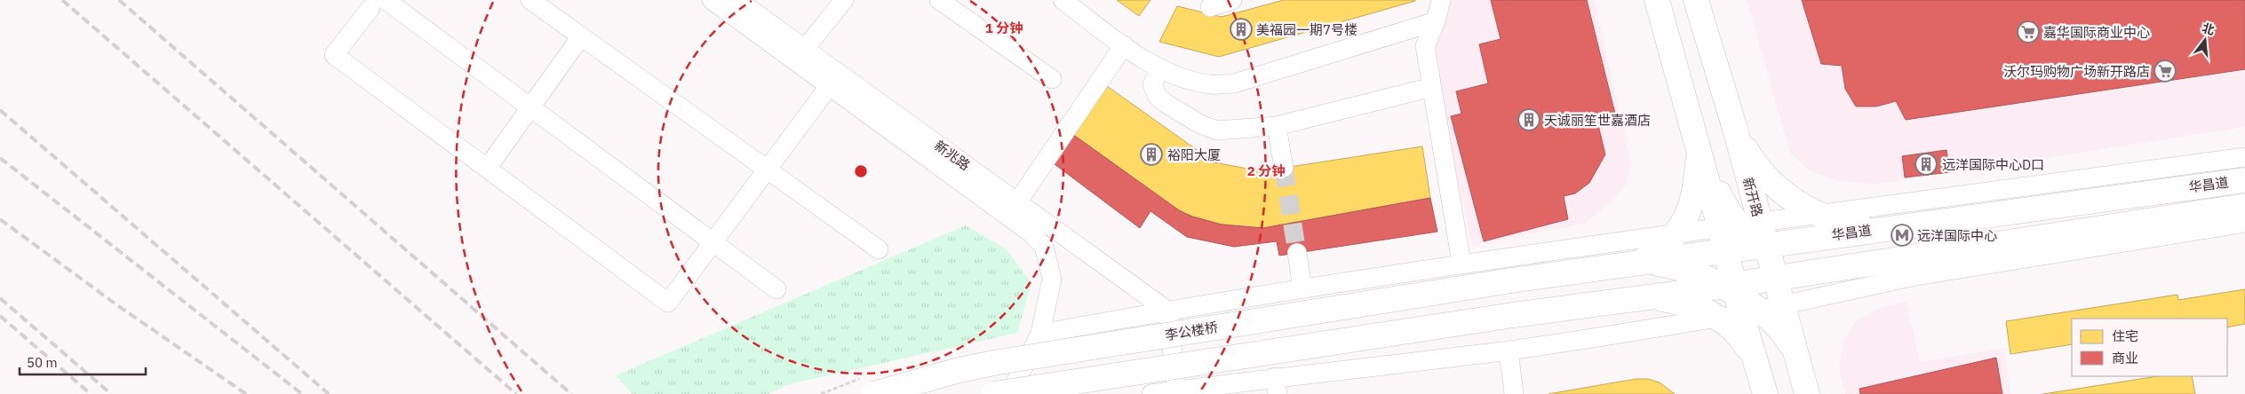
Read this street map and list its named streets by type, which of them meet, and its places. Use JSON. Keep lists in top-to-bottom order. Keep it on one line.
{"streets":{"main road":["华昌道","李公楼桥"],"street":["新兆路"]},"crossings":[["华昌道","李公楼桥"]],"places":{"building":["美福园一期7号楼","天诚丽笙世嘉酒店","裕阳大厦","远洋国际中心D口"],"supermarket":["嘉华国际商业中心","沃尔玛购物广场新开路店"],"metro station":["远洋国际中心"]},"legend":["住宅","商业"],"scale_bar":"50 m","north":"top","rings":["1 分钟","2 分钟"]}
